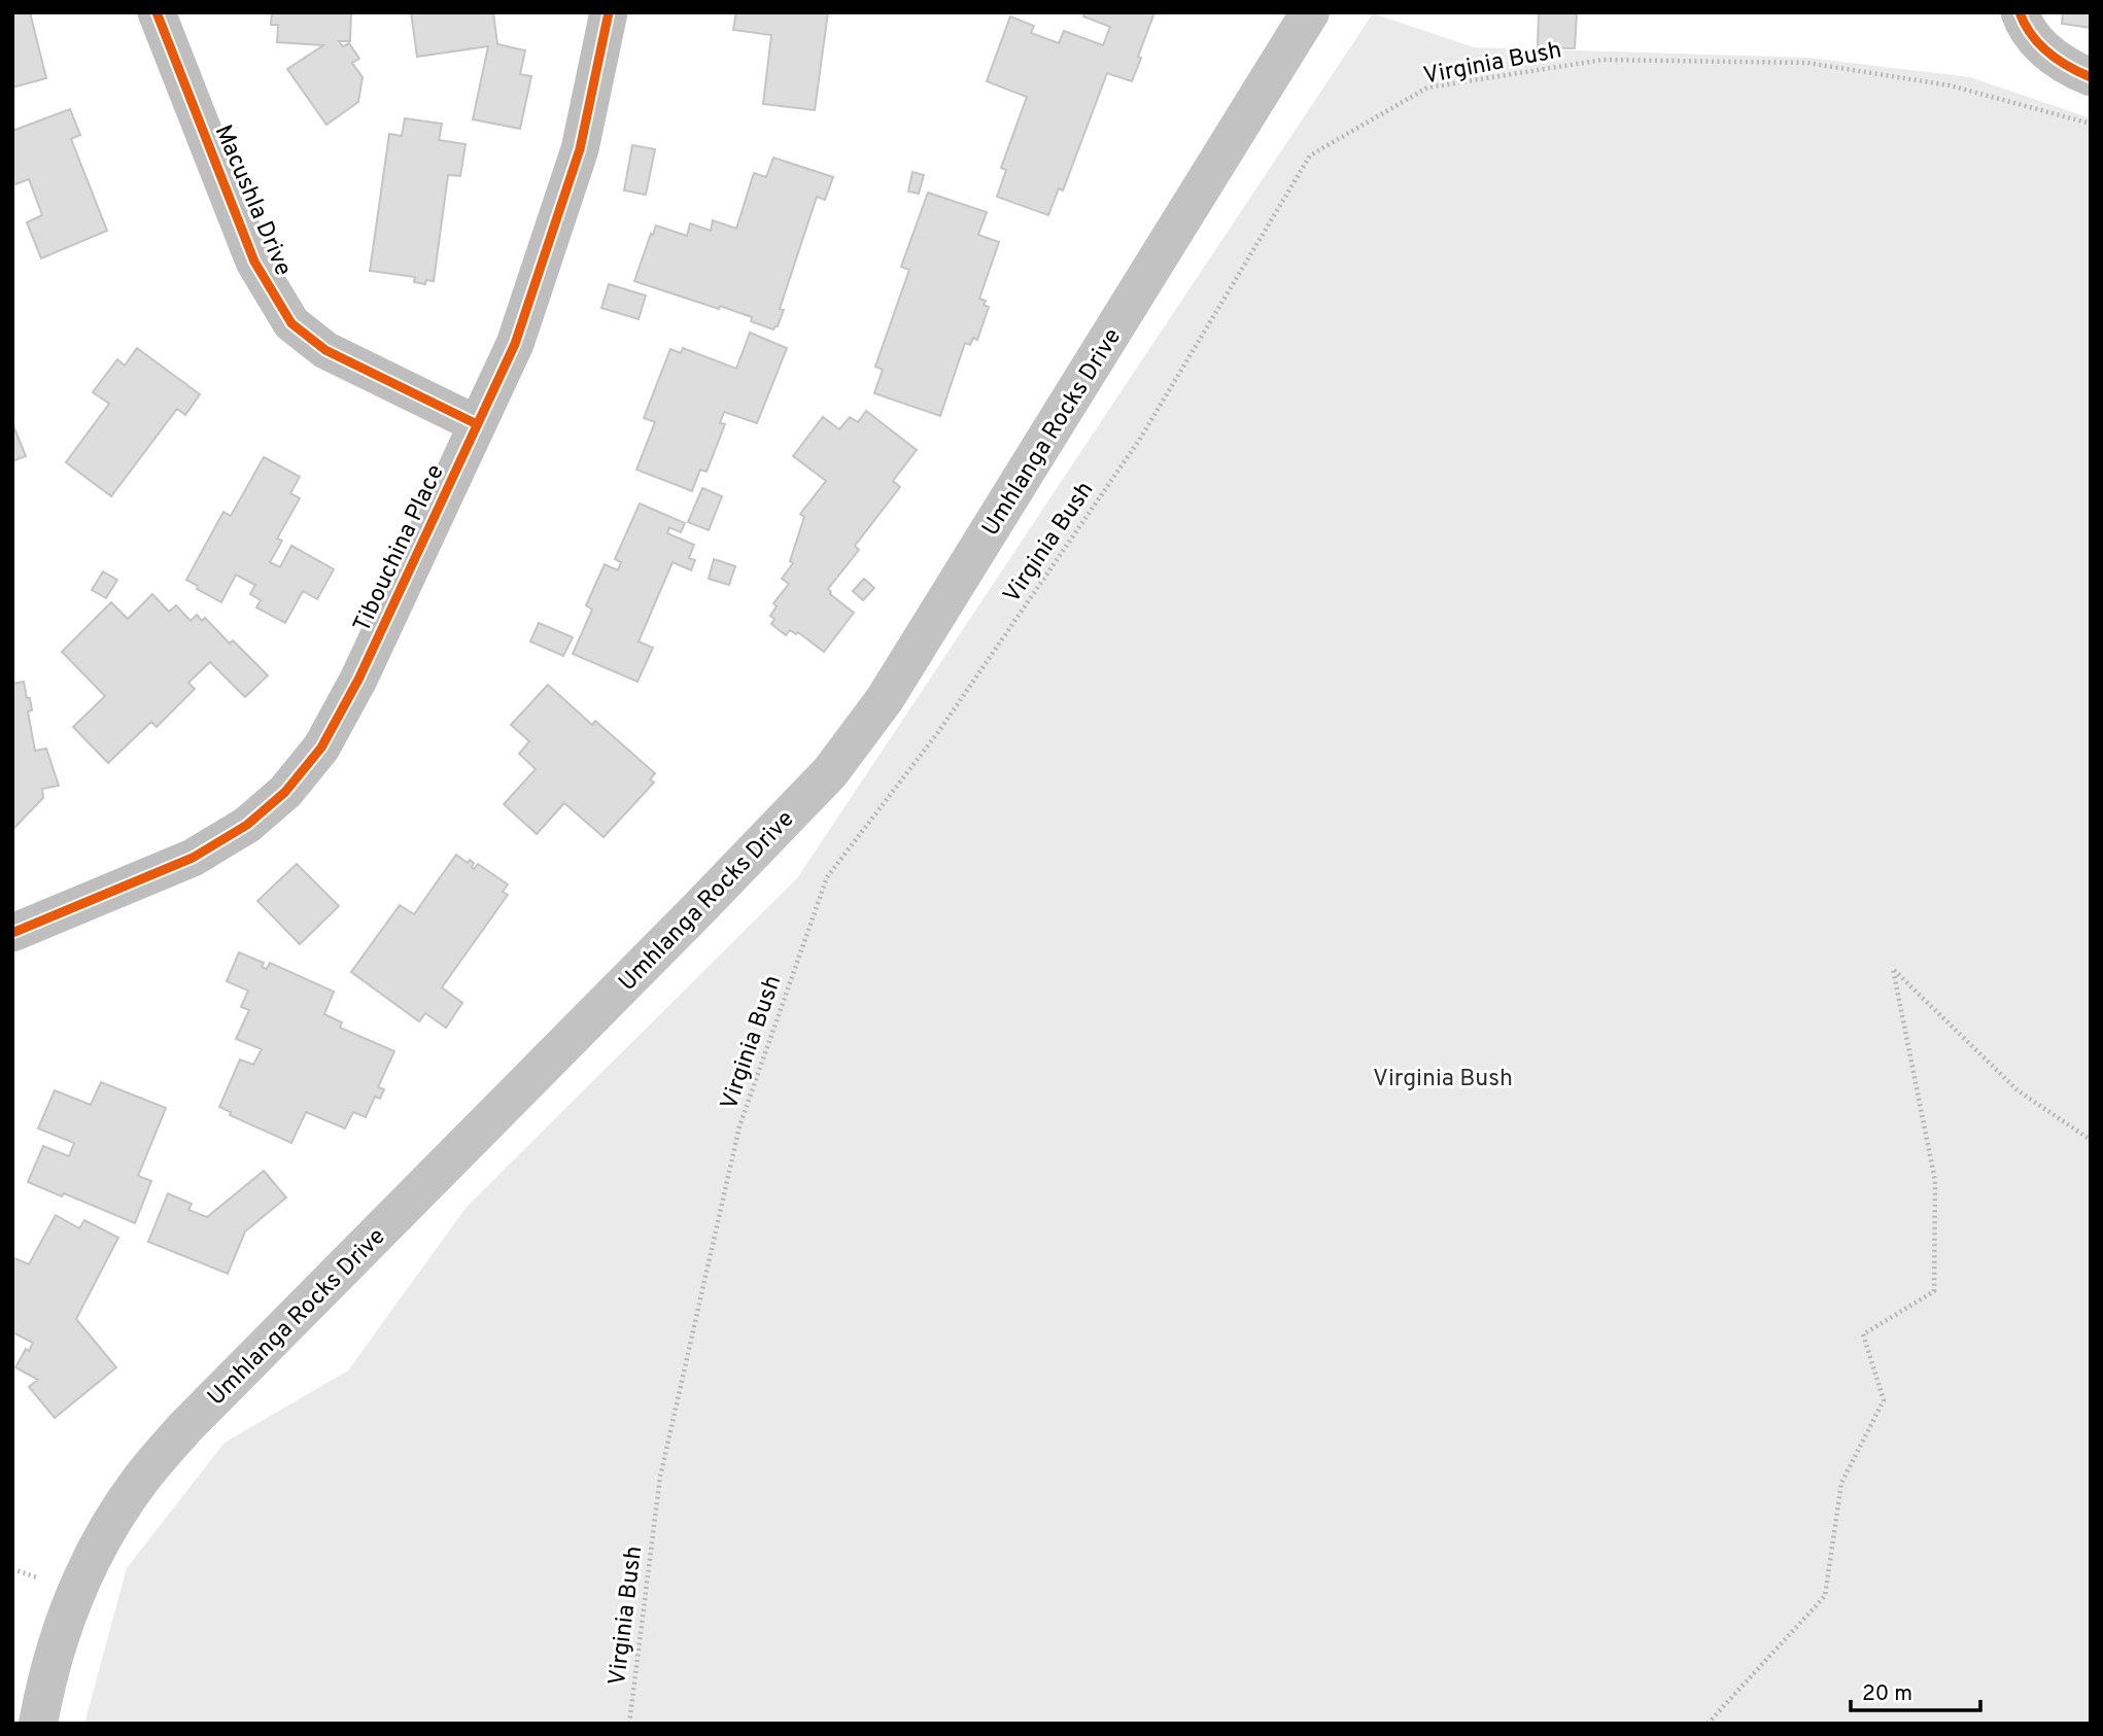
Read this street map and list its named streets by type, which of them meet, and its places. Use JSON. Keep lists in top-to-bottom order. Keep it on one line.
{"streets":{"main road":["Umhlanga Rocks Drive"],"street":["Macushla Drive","Tibouchina Place"],"path":["Virginia Bush"]},"crossings":[["Macushla Drive","Tibouchina Place"]],"parks":["Virginia Bush"],"scale_bar":"20 m"}
